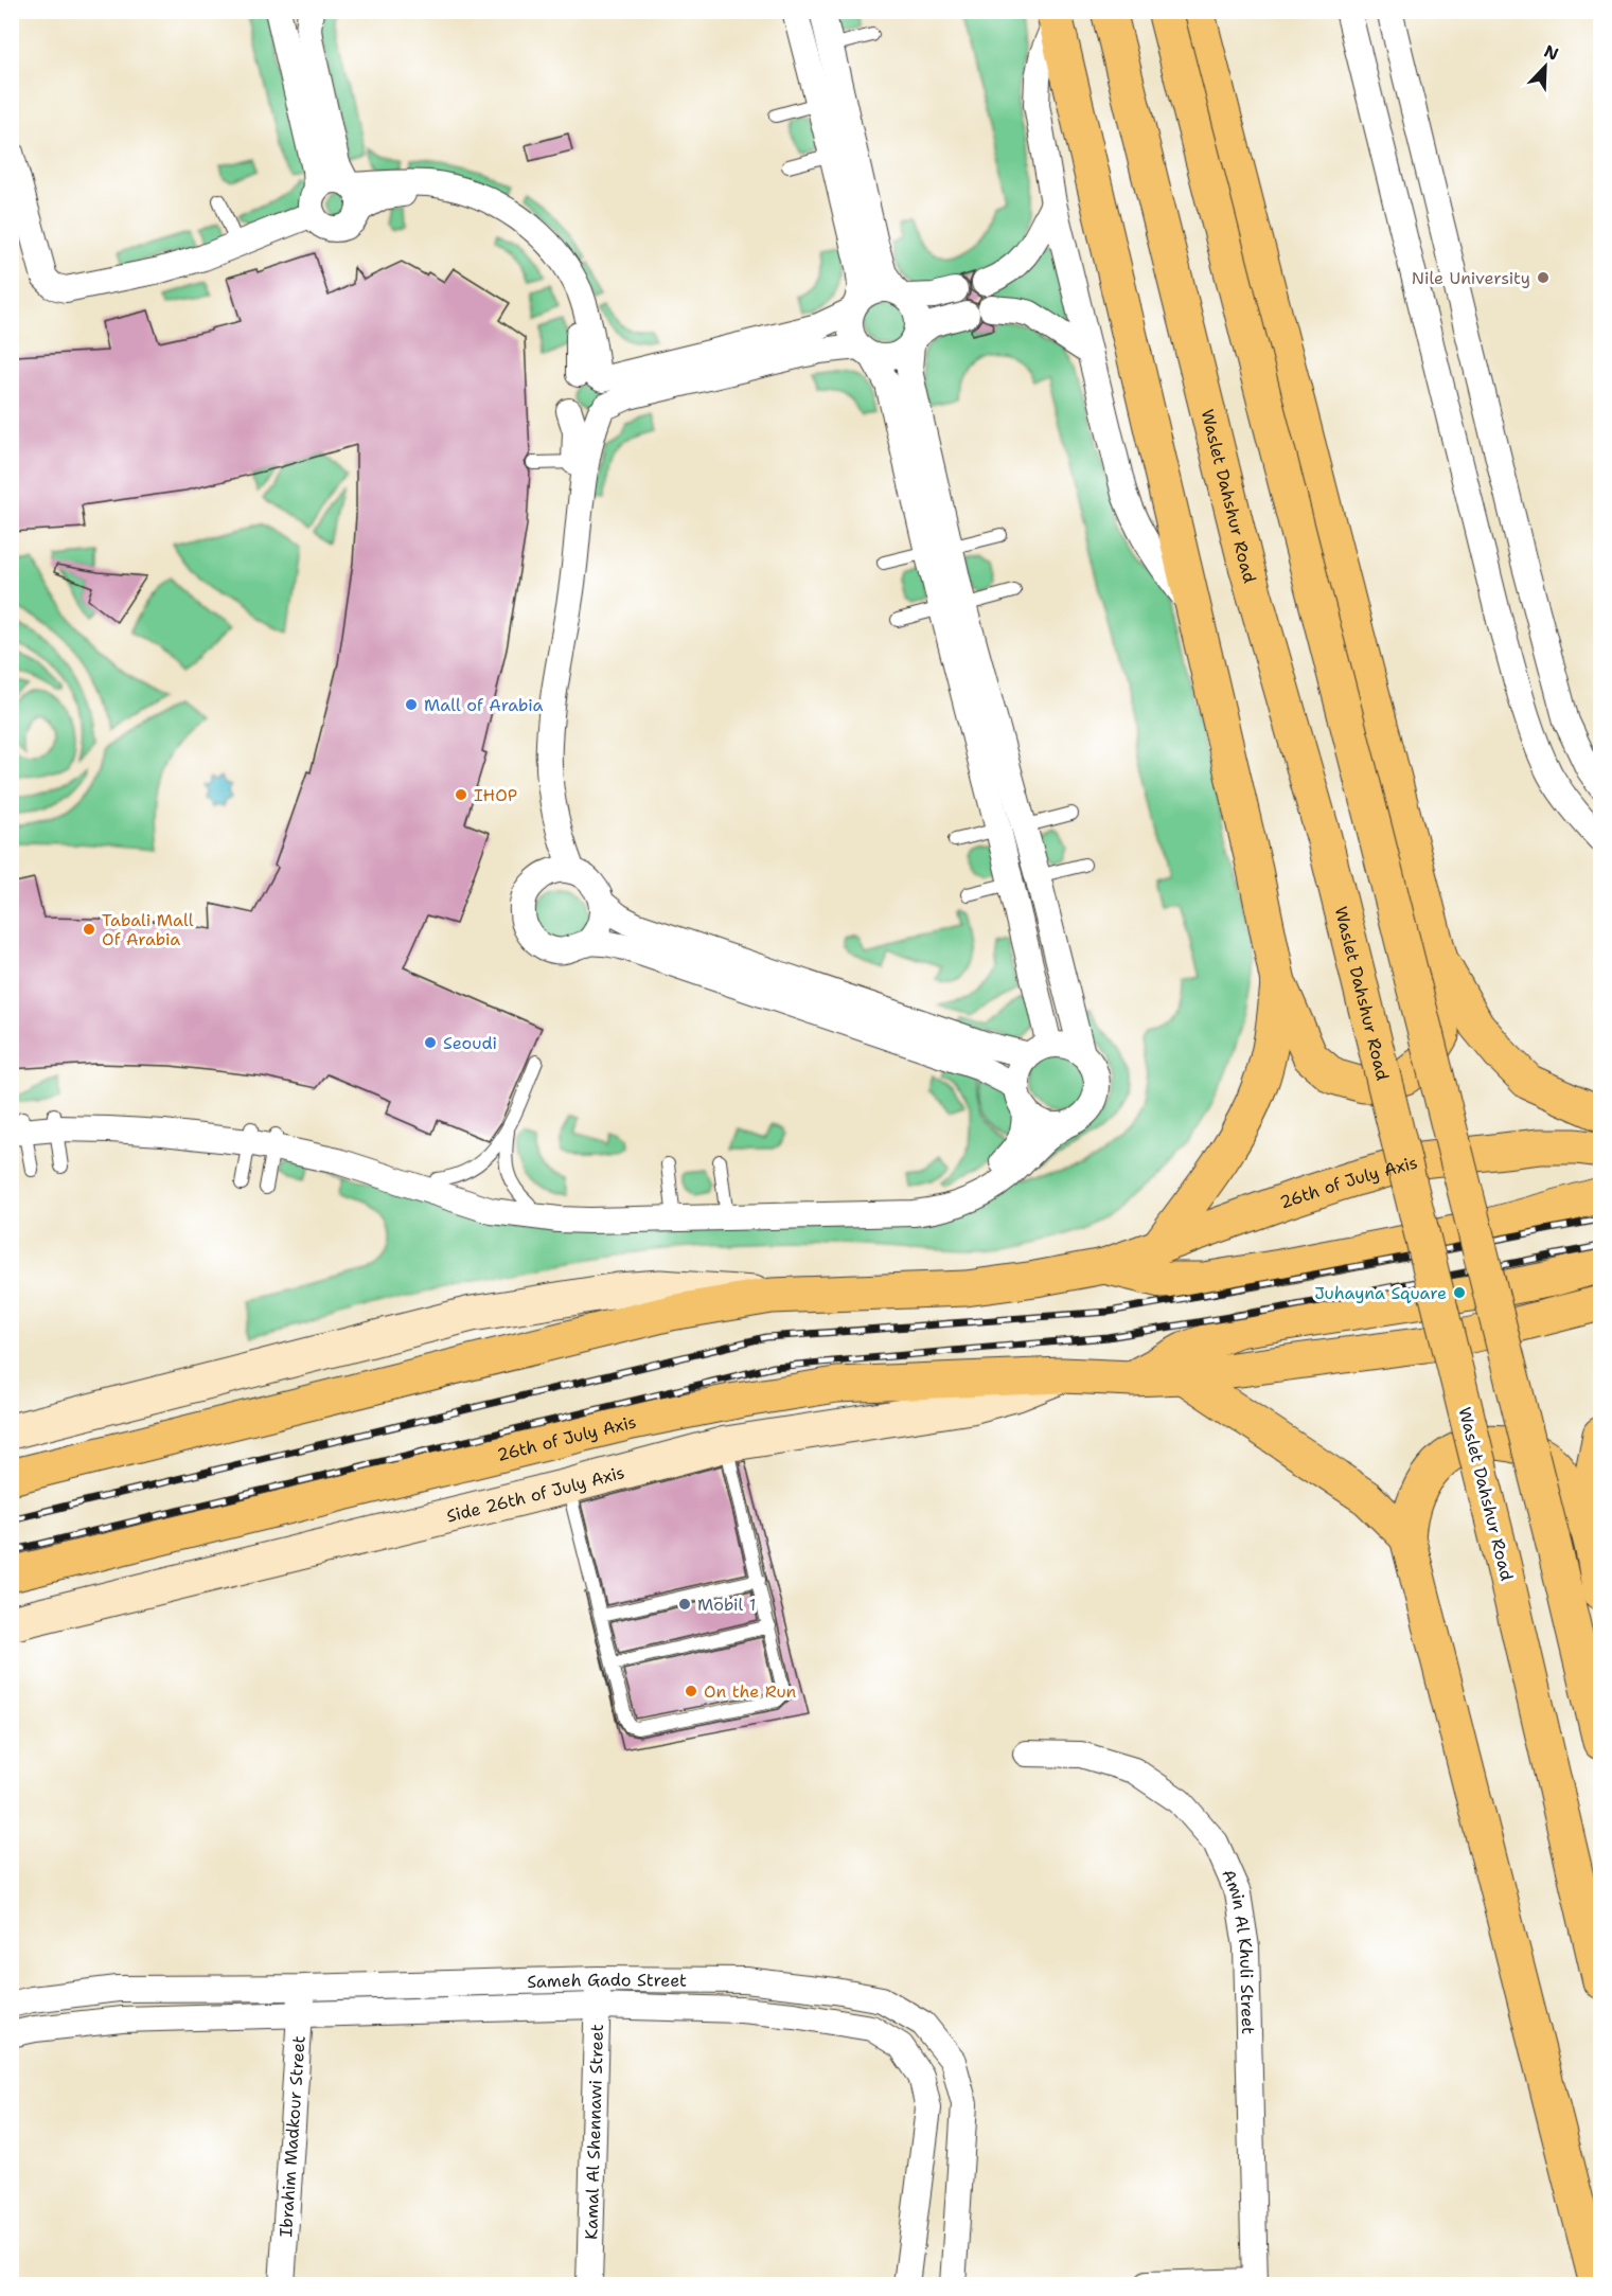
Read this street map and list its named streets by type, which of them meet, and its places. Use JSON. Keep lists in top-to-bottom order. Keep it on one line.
{"streets":{"main road":["Waslet Dahshur Road","26th of July Axis","Side 26th of July Axis"],"street":["Amin Al Khuli Street","Sameh Gado Street","Kamal Al Shennawi Street","Ibrahim Madkour Street"]},"crossings":[["26th of July Axis","Side 26th of July Axis"],["Sameh Gado Street","Kamal Al Shennawi Street"],["Sameh Gado Street","Ibrahim Madkour Street"]],"places":["Nile University","Mall of Arabia","IHOP","Tabali Mall Of Arabia","Seoudi","Juhayna Square","Mobil 1","On the Run"],"north":"top right"}
